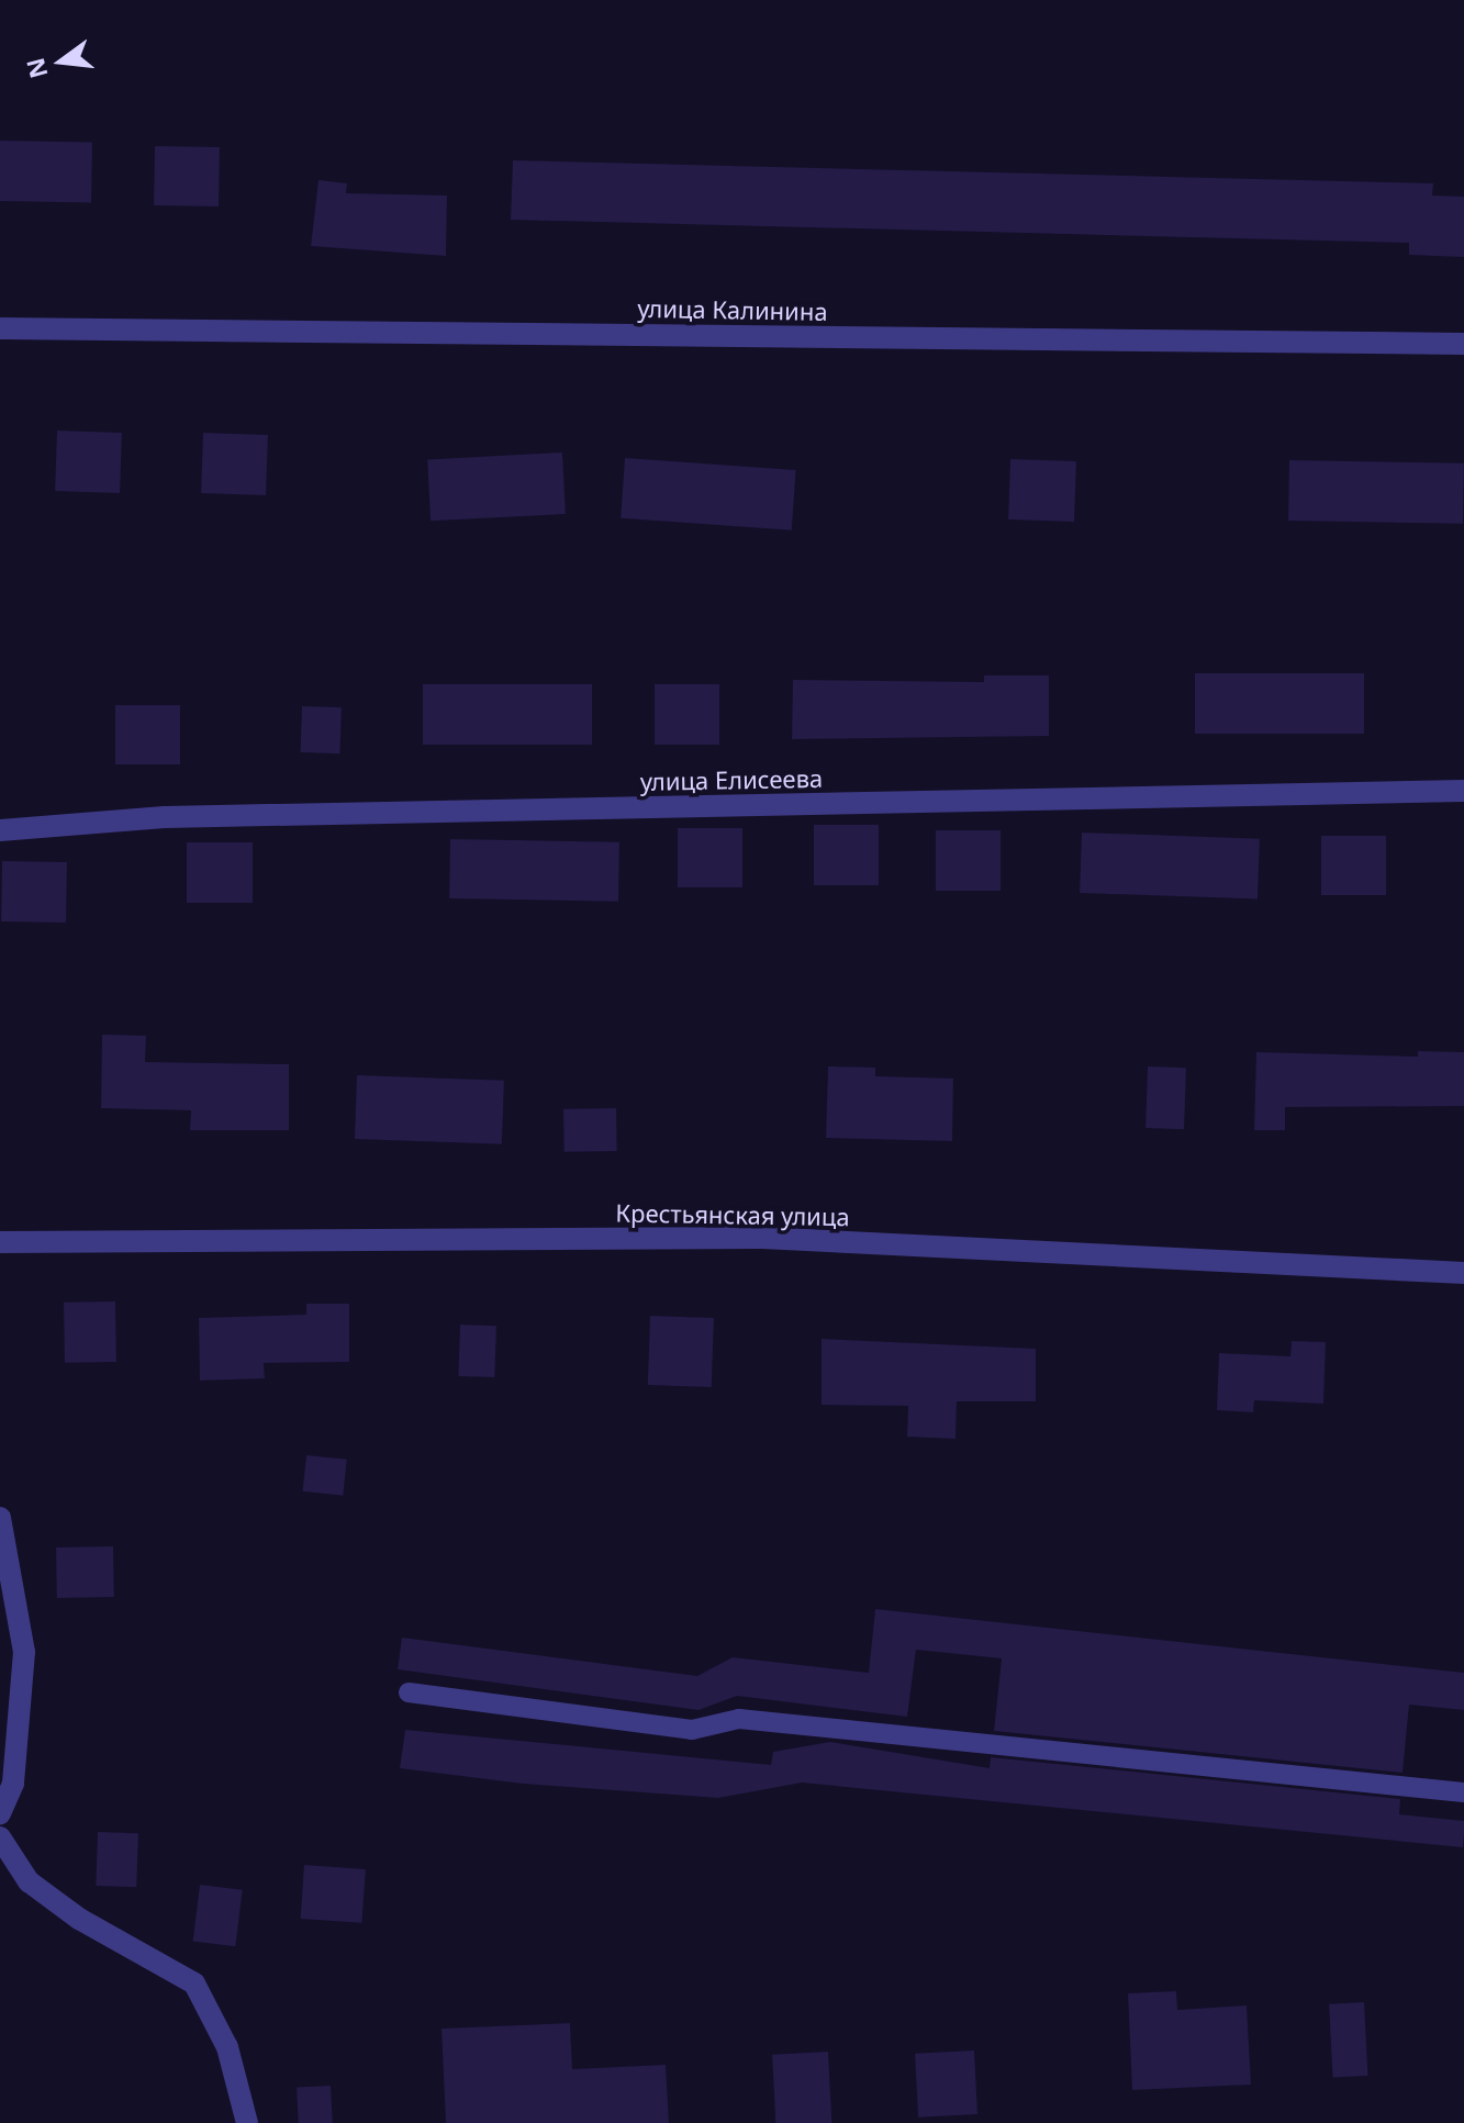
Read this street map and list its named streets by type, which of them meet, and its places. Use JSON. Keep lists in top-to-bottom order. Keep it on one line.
{"streets":{"street":["улица Калинина","улица Елисеева","Крестьянская улица"]},"north":"left"}
